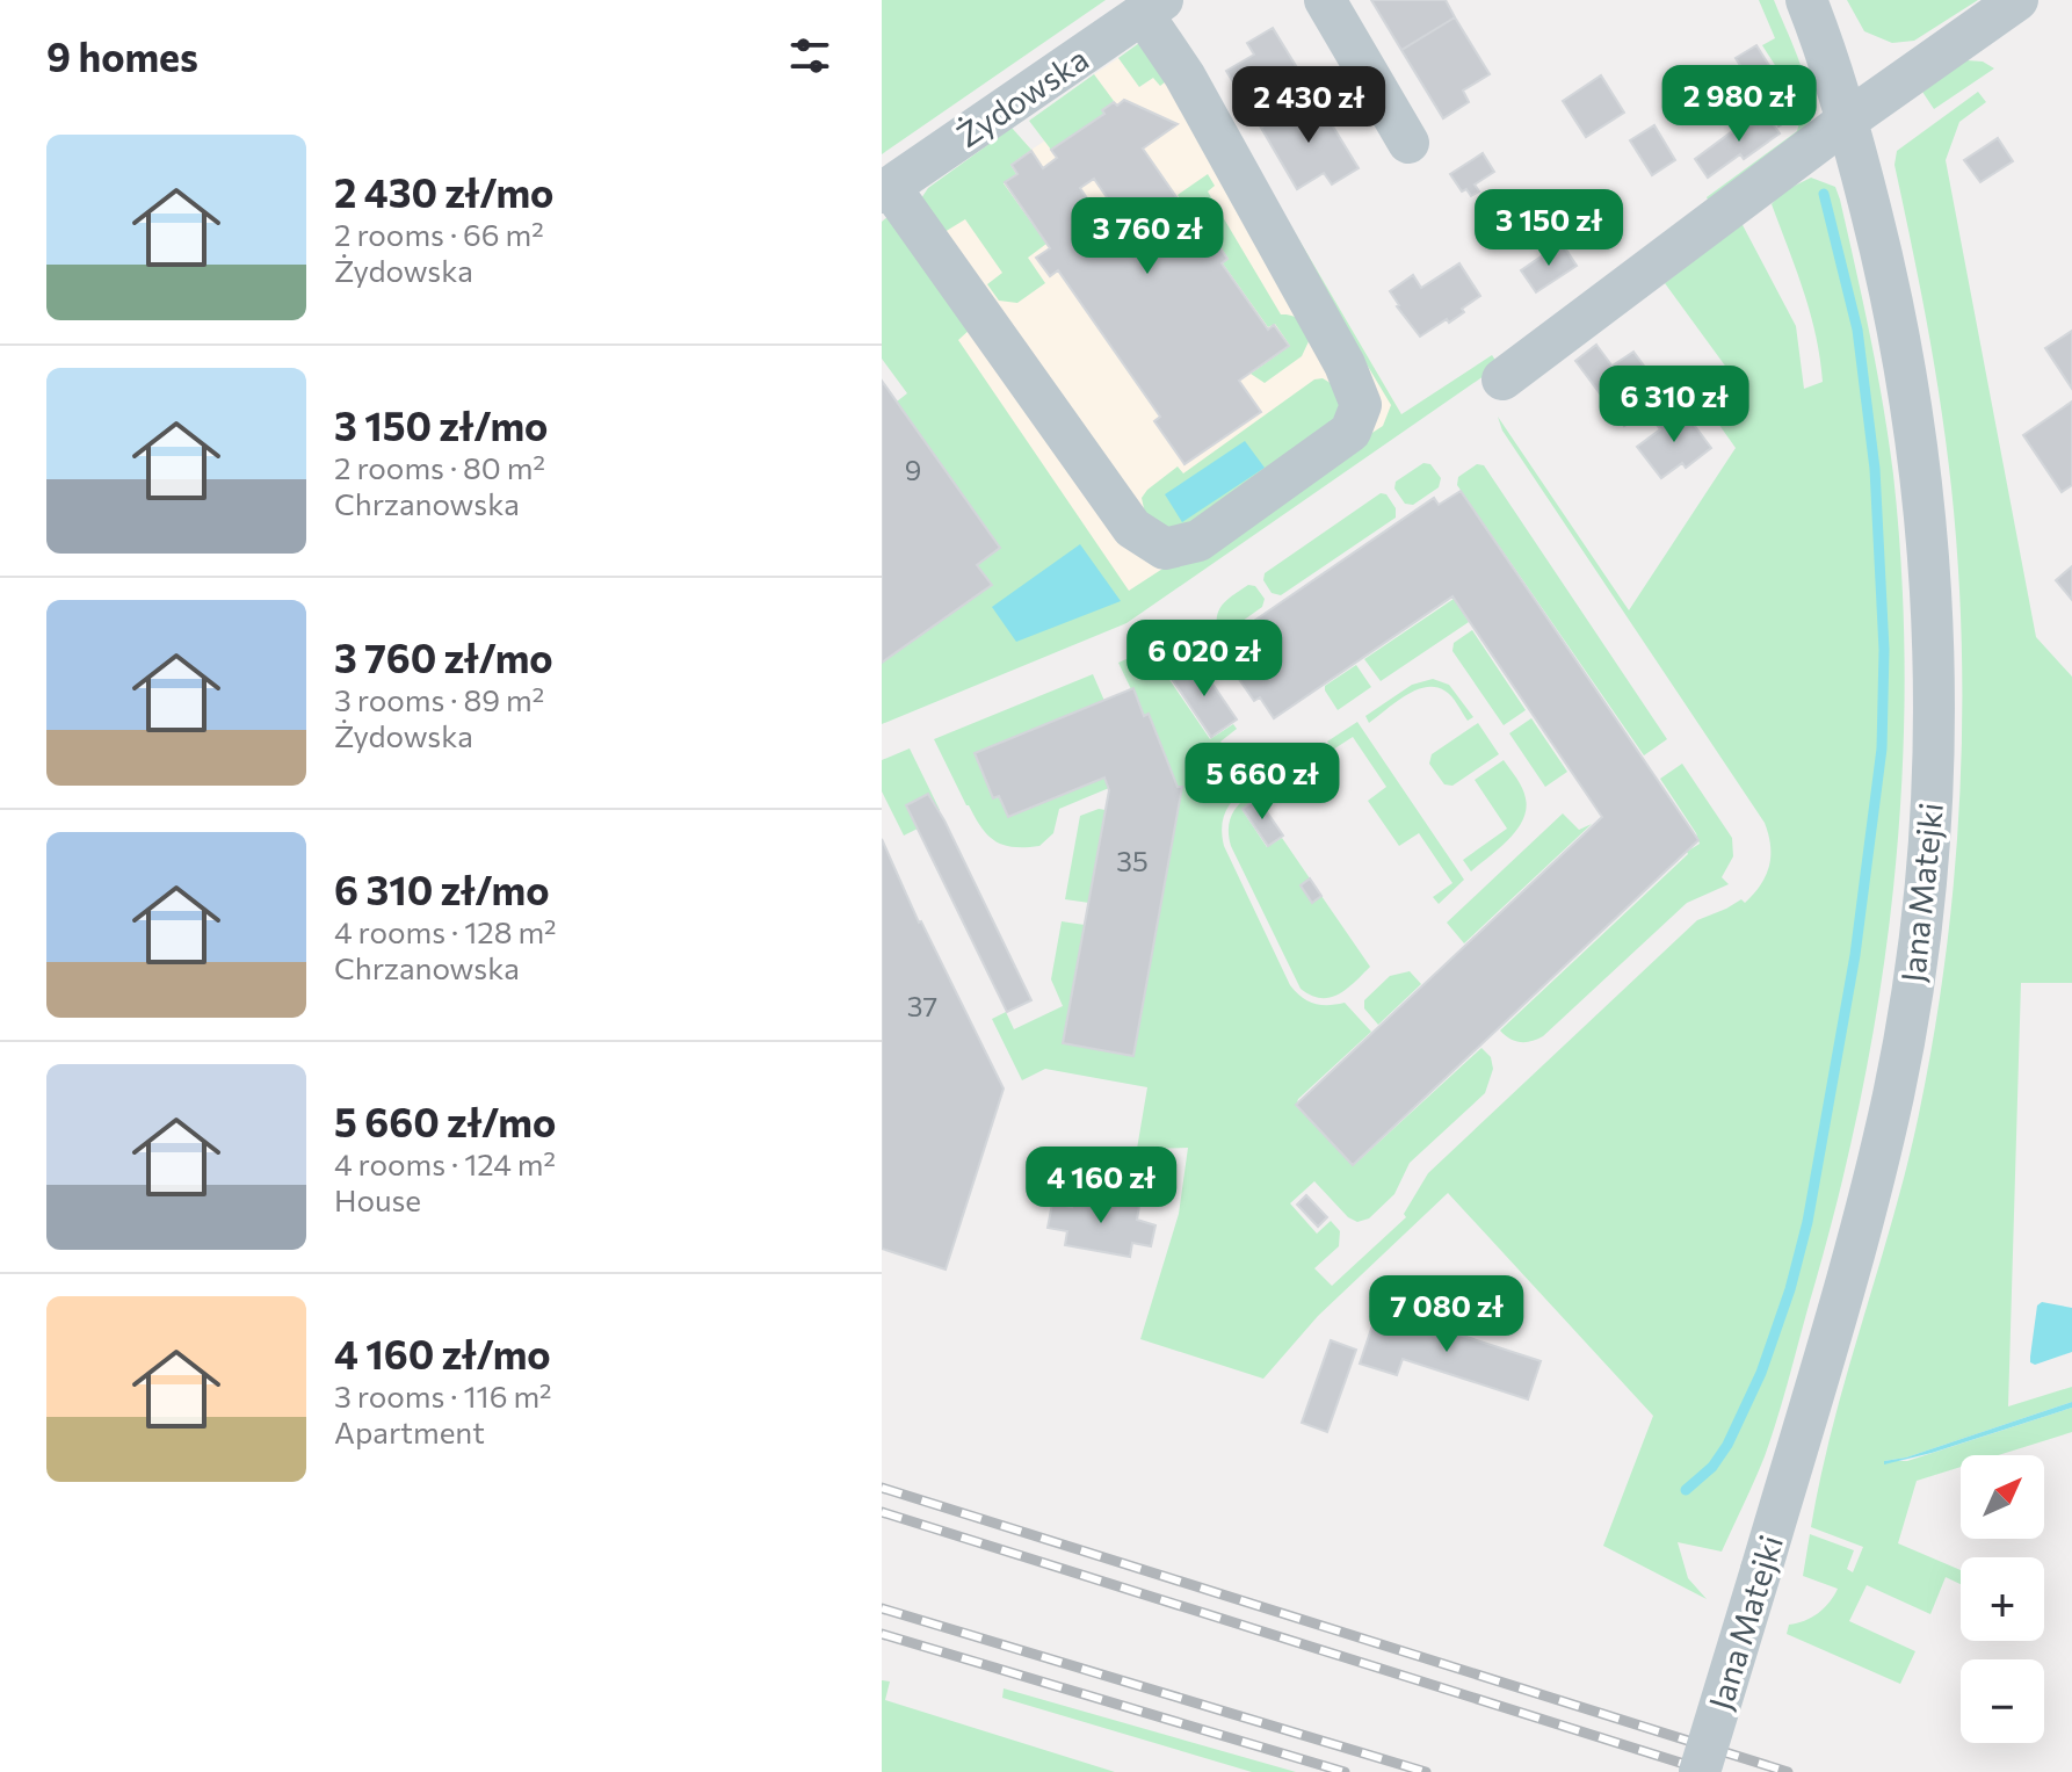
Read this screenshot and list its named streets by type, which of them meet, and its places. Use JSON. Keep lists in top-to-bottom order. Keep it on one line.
{"streets":{"street":["Żydowska","Jana Matejki"]},"house_numbers":["9","35","37"],"north":"top right","page":{"heading":"9 homes","price":["2 980 zł","2 430 zł","3 150 zł","3 760 zł","6 310 zł","6 020 zł","5 660 zł","4 160 zł","7 080 zł"],"list":[{"name":"2 430 zł/mo","note":"2 rooms · 66 m² · Żydowska"},{"name":"3 150 zł/mo","note":"2 rooms · 80 m² · Chrzanowska"},{"name":"3 760 zł/mo","note":"3 rooms · 89 m² · Żydowska"},{"name":"6 310 zł/mo","note":"4 rooms · 128 m² · Chrzanowska"},{"name":"5 660 zł/mo","note":"4 rooms · 124 m² · House"},{"name":"4 160 zł/mo","note":"3 rooms · 116 m² · Apartment"}],"map_buttons":["+","−"]}}
